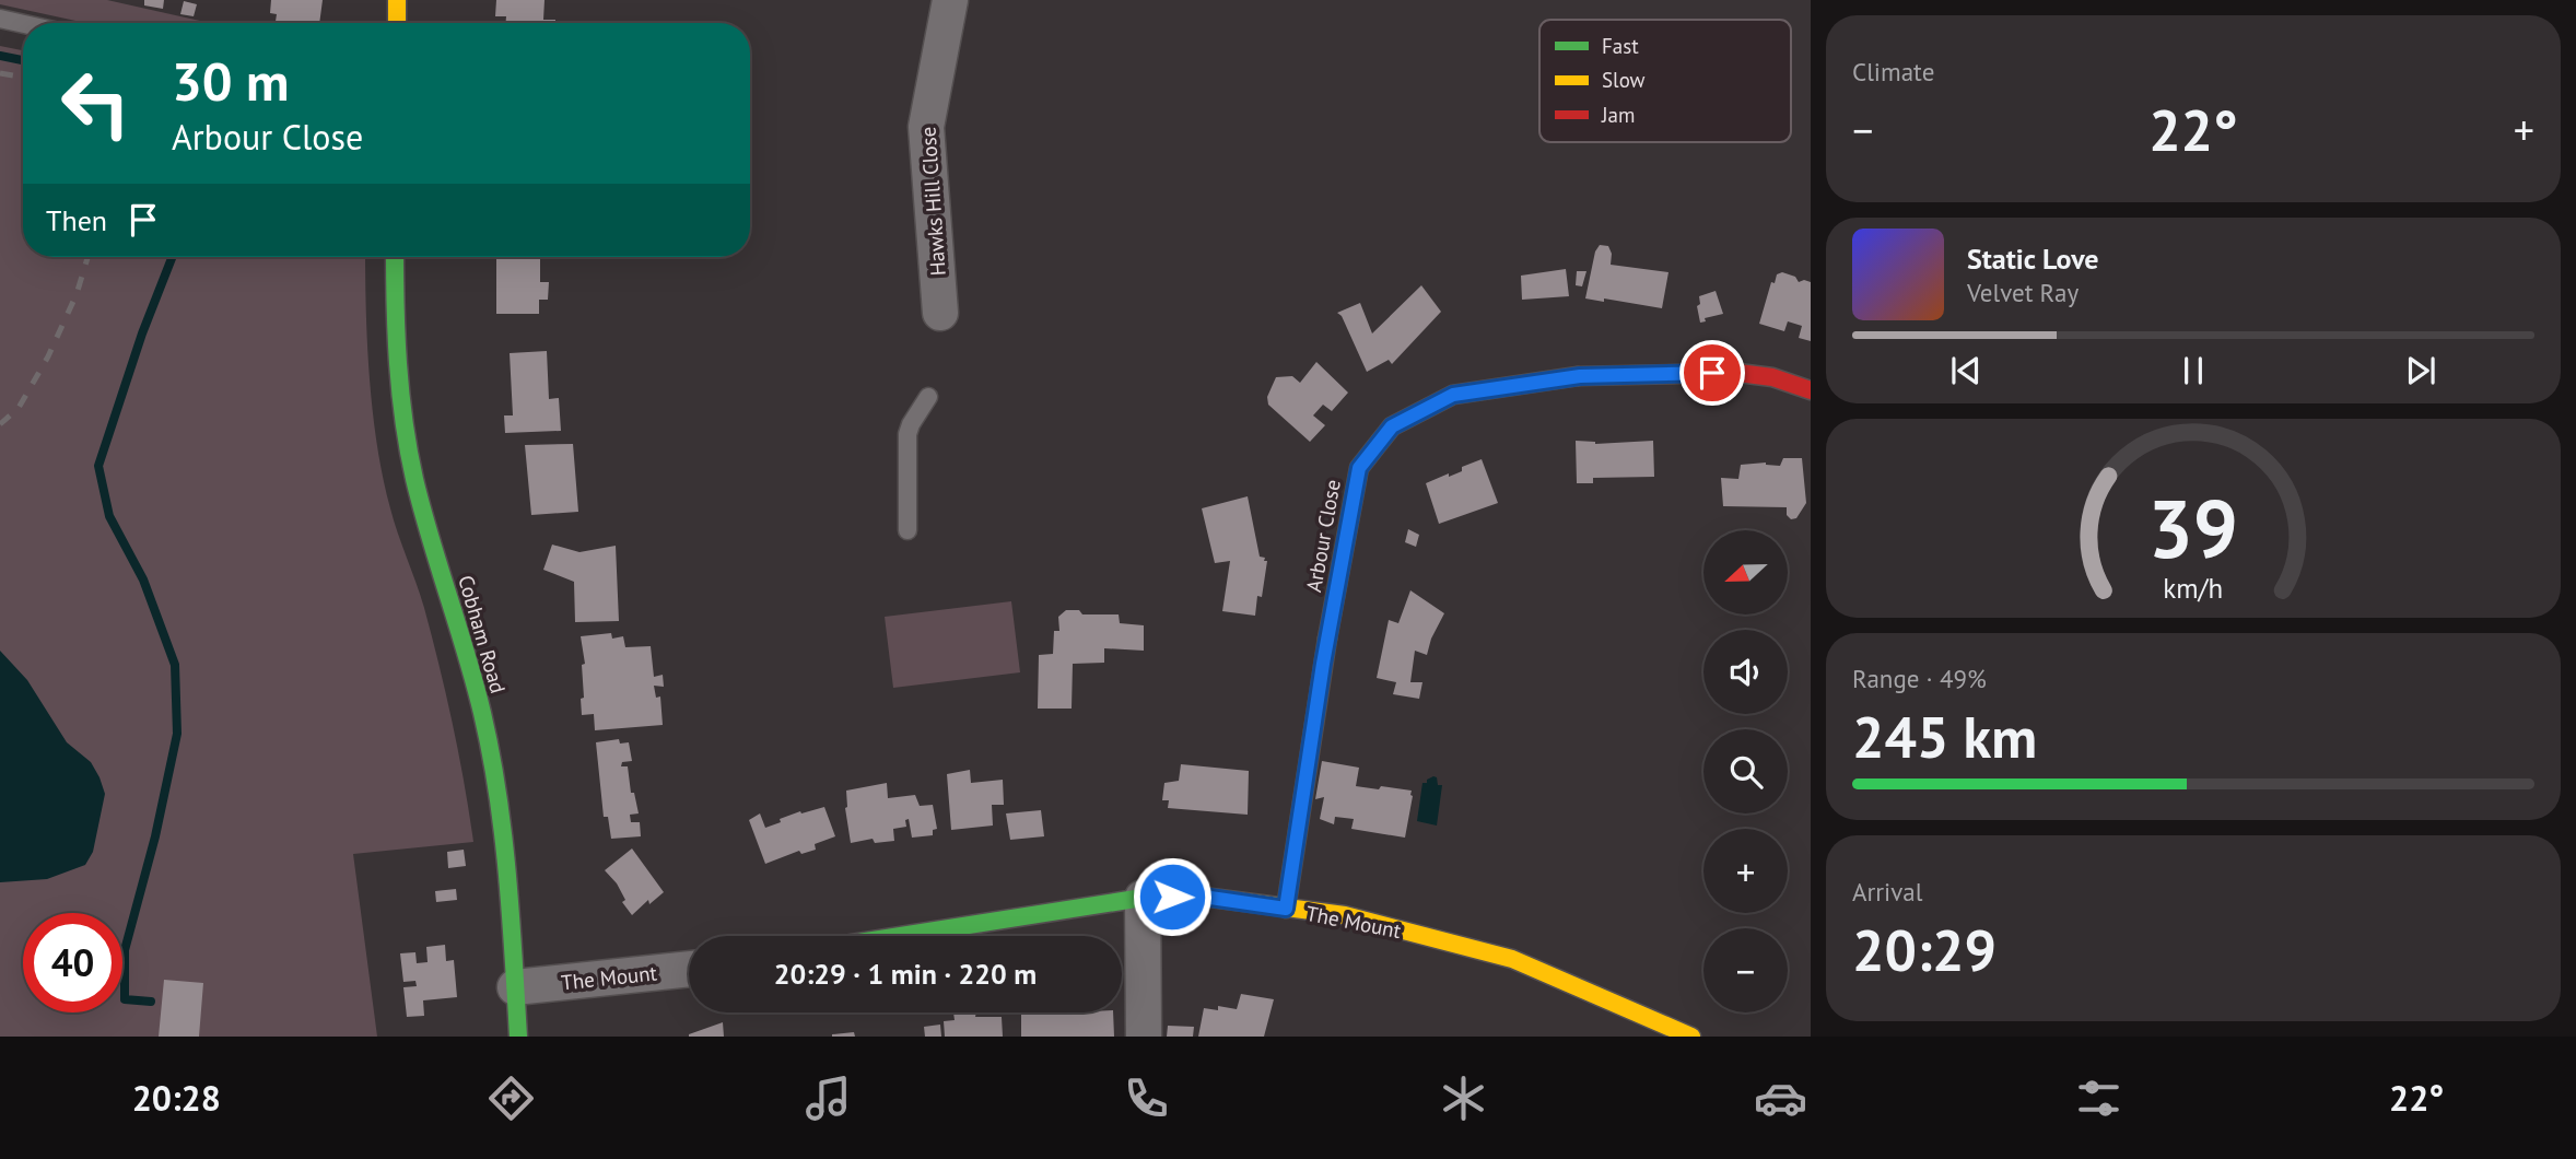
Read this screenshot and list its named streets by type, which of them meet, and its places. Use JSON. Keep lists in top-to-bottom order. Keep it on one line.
{"streets":{"street":["Hawks Hill Close","Arbour Close","Cobham Road","The Mount"]},"crossings":[["Arbour Close","The Mount"],["Cobham Road","The Mount"]],"legend":["Fast","Slow","Jam"],"north":"left","page":{"tile":["Climate",["Range · 49%","245 km"],["Arrival","20:29"]],"turn":["30 m","Arbour Close"],"heat":["−","22°","+"],"then":"Then","song":["Static Love","Velvet Ray"],"map_buttons":["+","−"],"limit":"40","trip":"20:29 · 1 min · 220 m","tabs":["20:28","22°"],"gauge":["39","km/h"]}}
